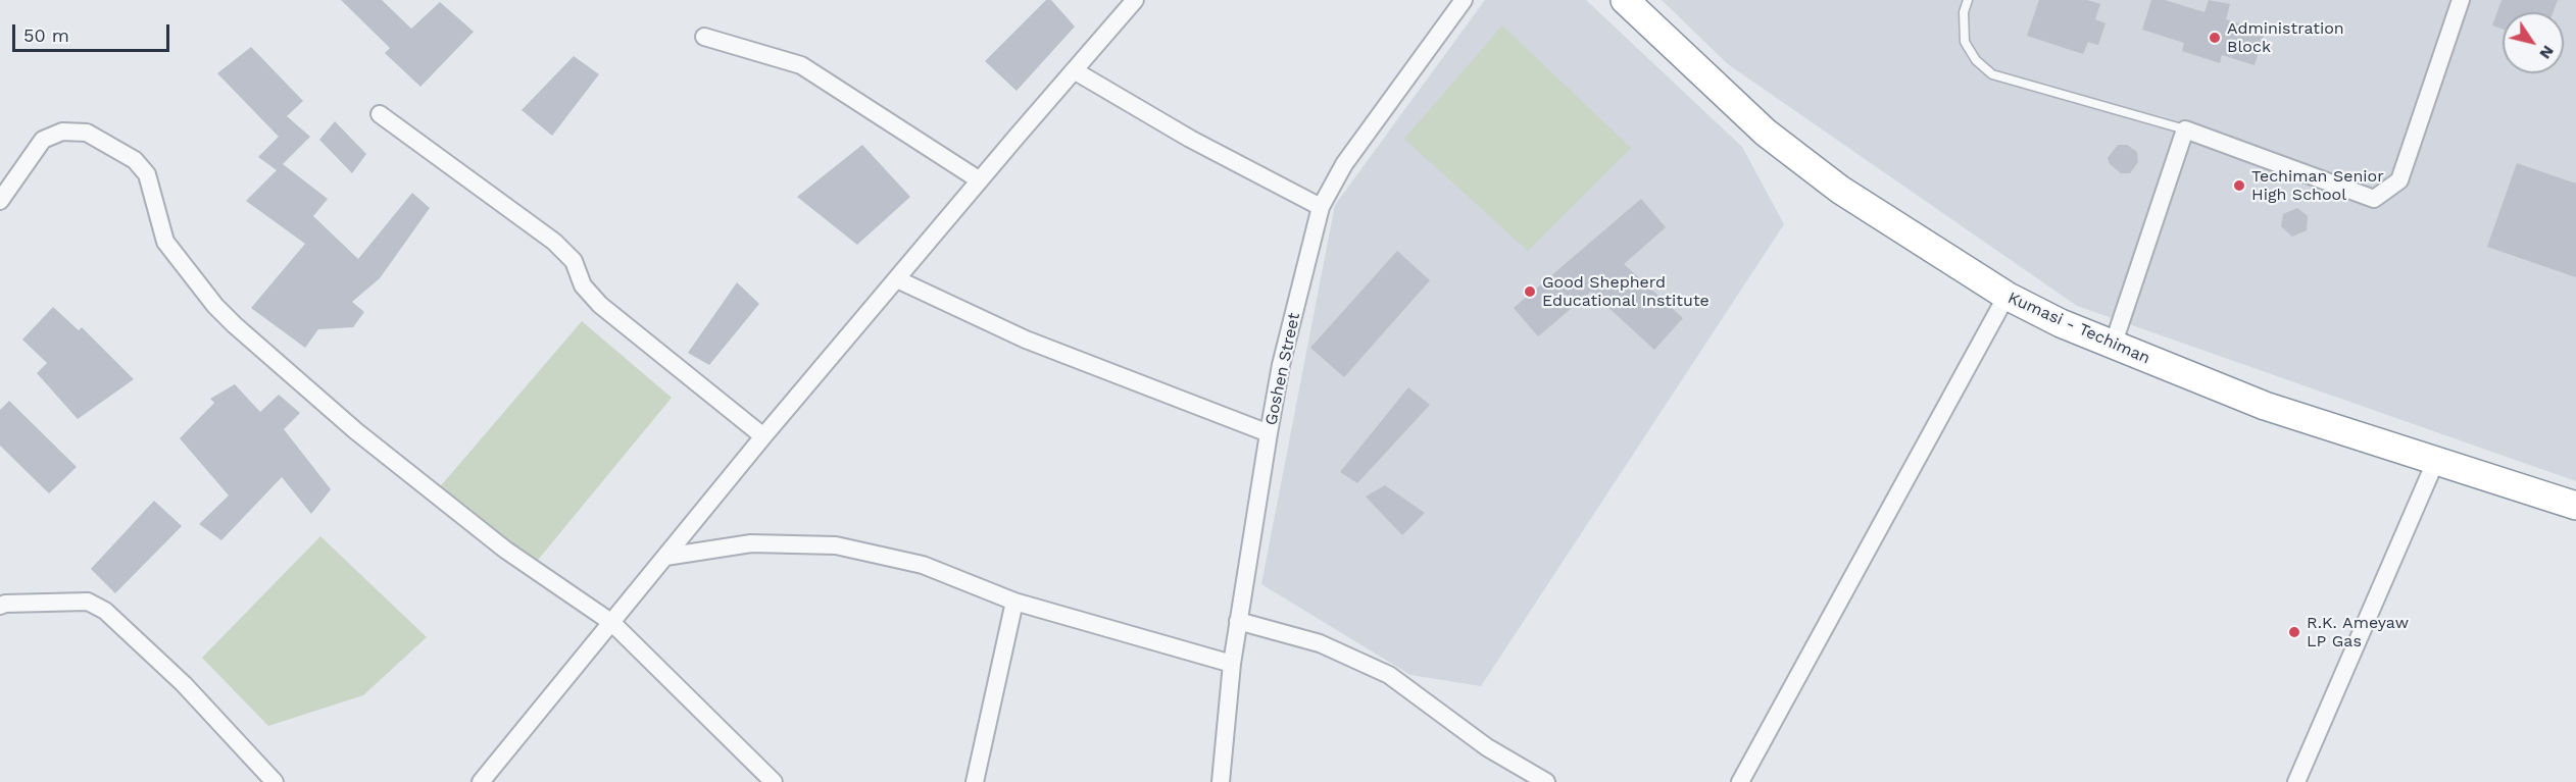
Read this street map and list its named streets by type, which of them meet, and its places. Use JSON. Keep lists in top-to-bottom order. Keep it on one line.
{"streets":{"highway":["Kumasi - Techiman"],"street":["Goshen Street"]},"places":["Administration Block","Techiman Senior High School","Good Shepherd Educational Institute","R.K. Ameyaw LP Gas"],"scale_bar":"50 m","north":"bottom right"}
